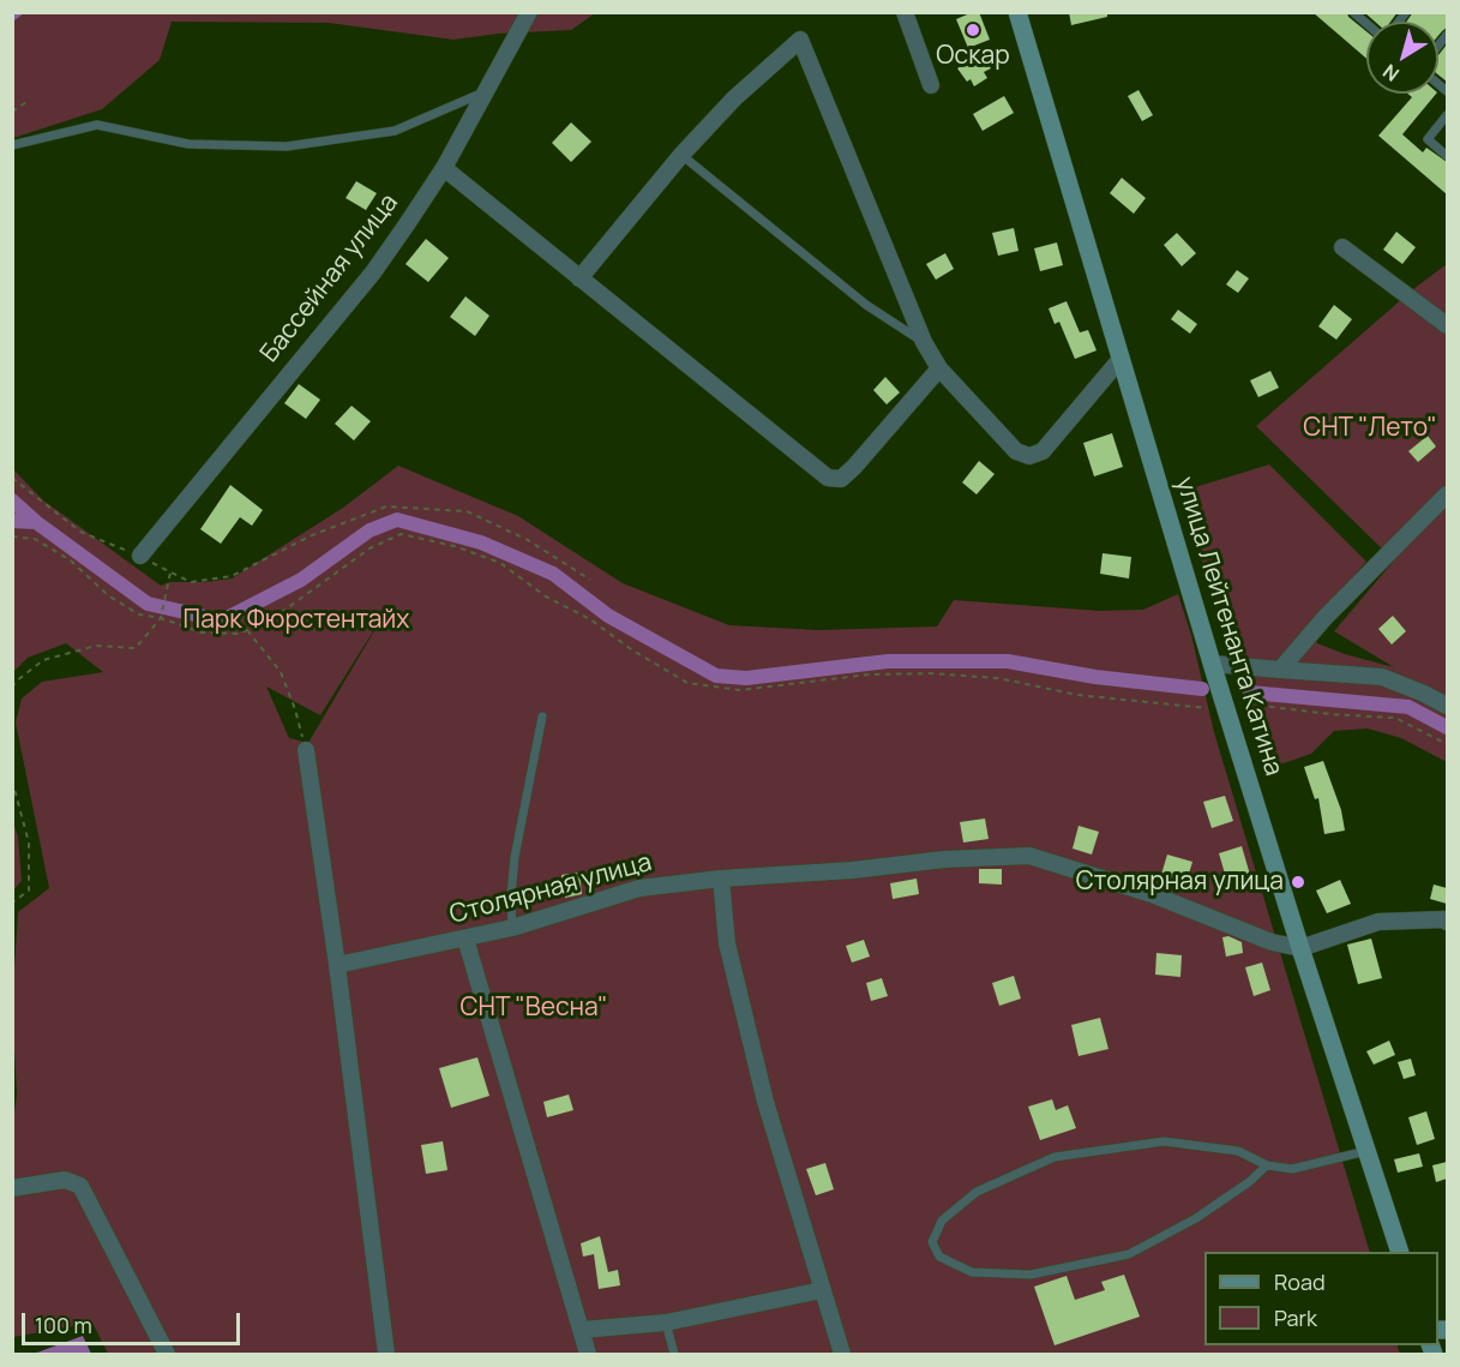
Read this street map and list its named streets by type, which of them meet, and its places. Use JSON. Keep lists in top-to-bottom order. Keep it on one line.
{"streets":{"street":["Бассейная улица","улица Лейтенанта Катина","Столярная улица"]},"crossings":[["улица Лейтенанта Катина","Столярная улица"]],"parks":["СНТ \"Лето\"","Парк Фюрстентайх","СНТ \"Весна\""],"places":["Оскар","Столярная улица"],"legend":["Road","Park"],"scale_bar":"100 m","north":"bottom left"}
